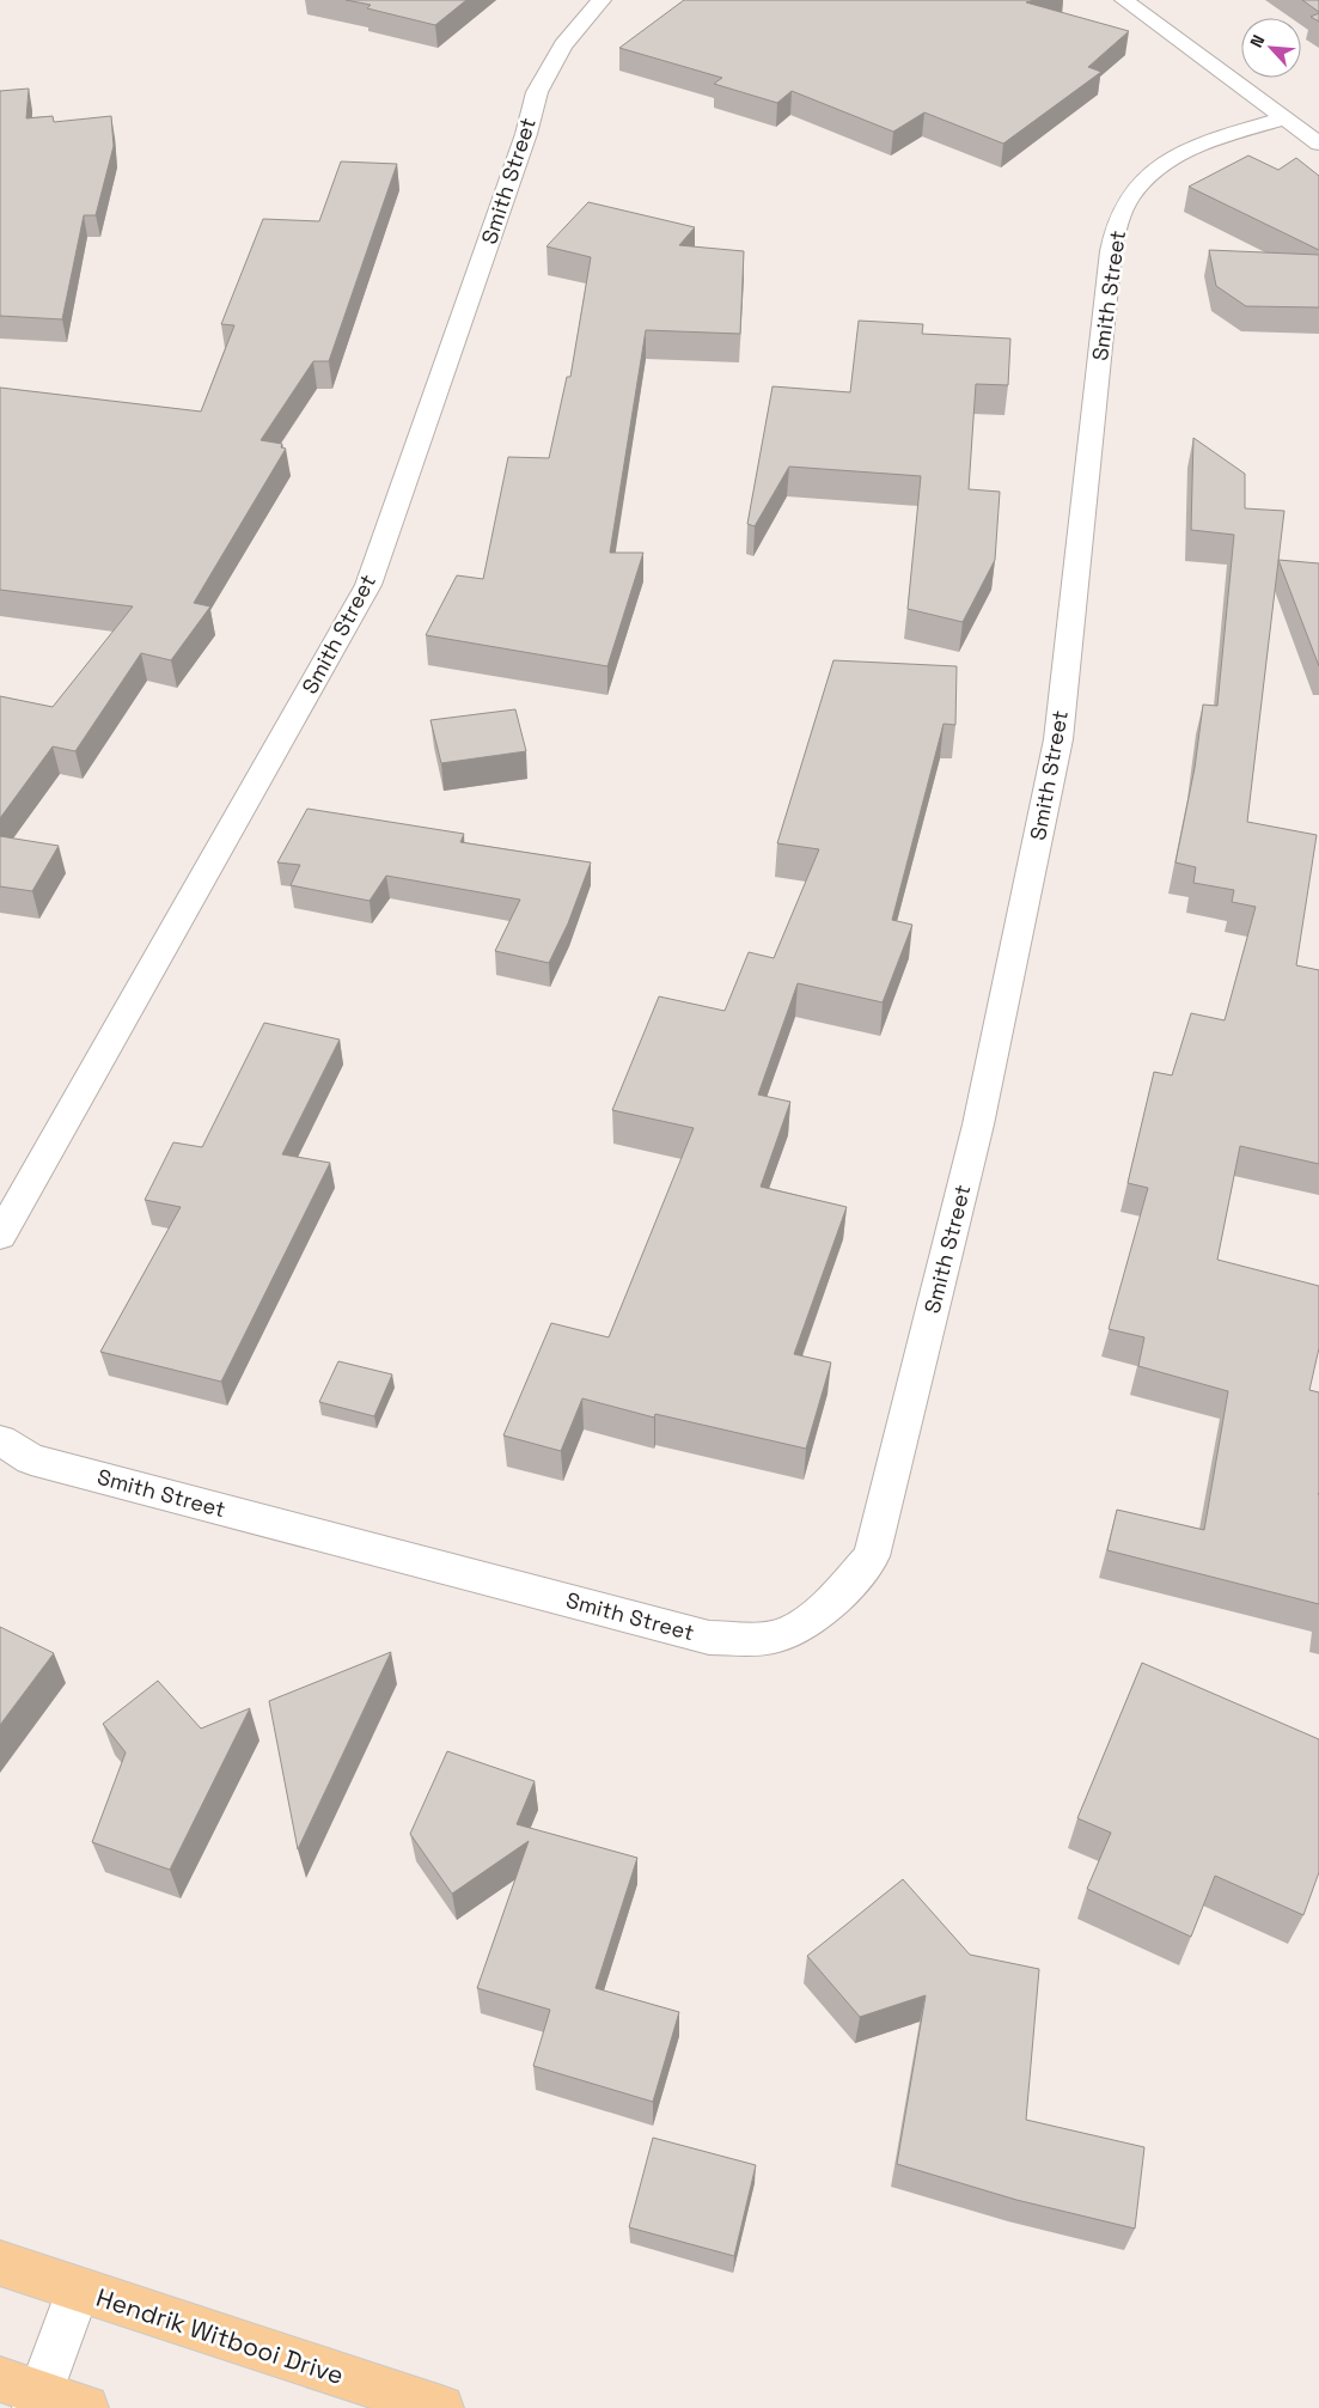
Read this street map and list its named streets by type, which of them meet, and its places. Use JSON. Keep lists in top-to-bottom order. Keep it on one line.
{"streets":{"main road":["Hendrik Witbooi Drive"],"street":["Smith Street"]},"north":"top left"}
